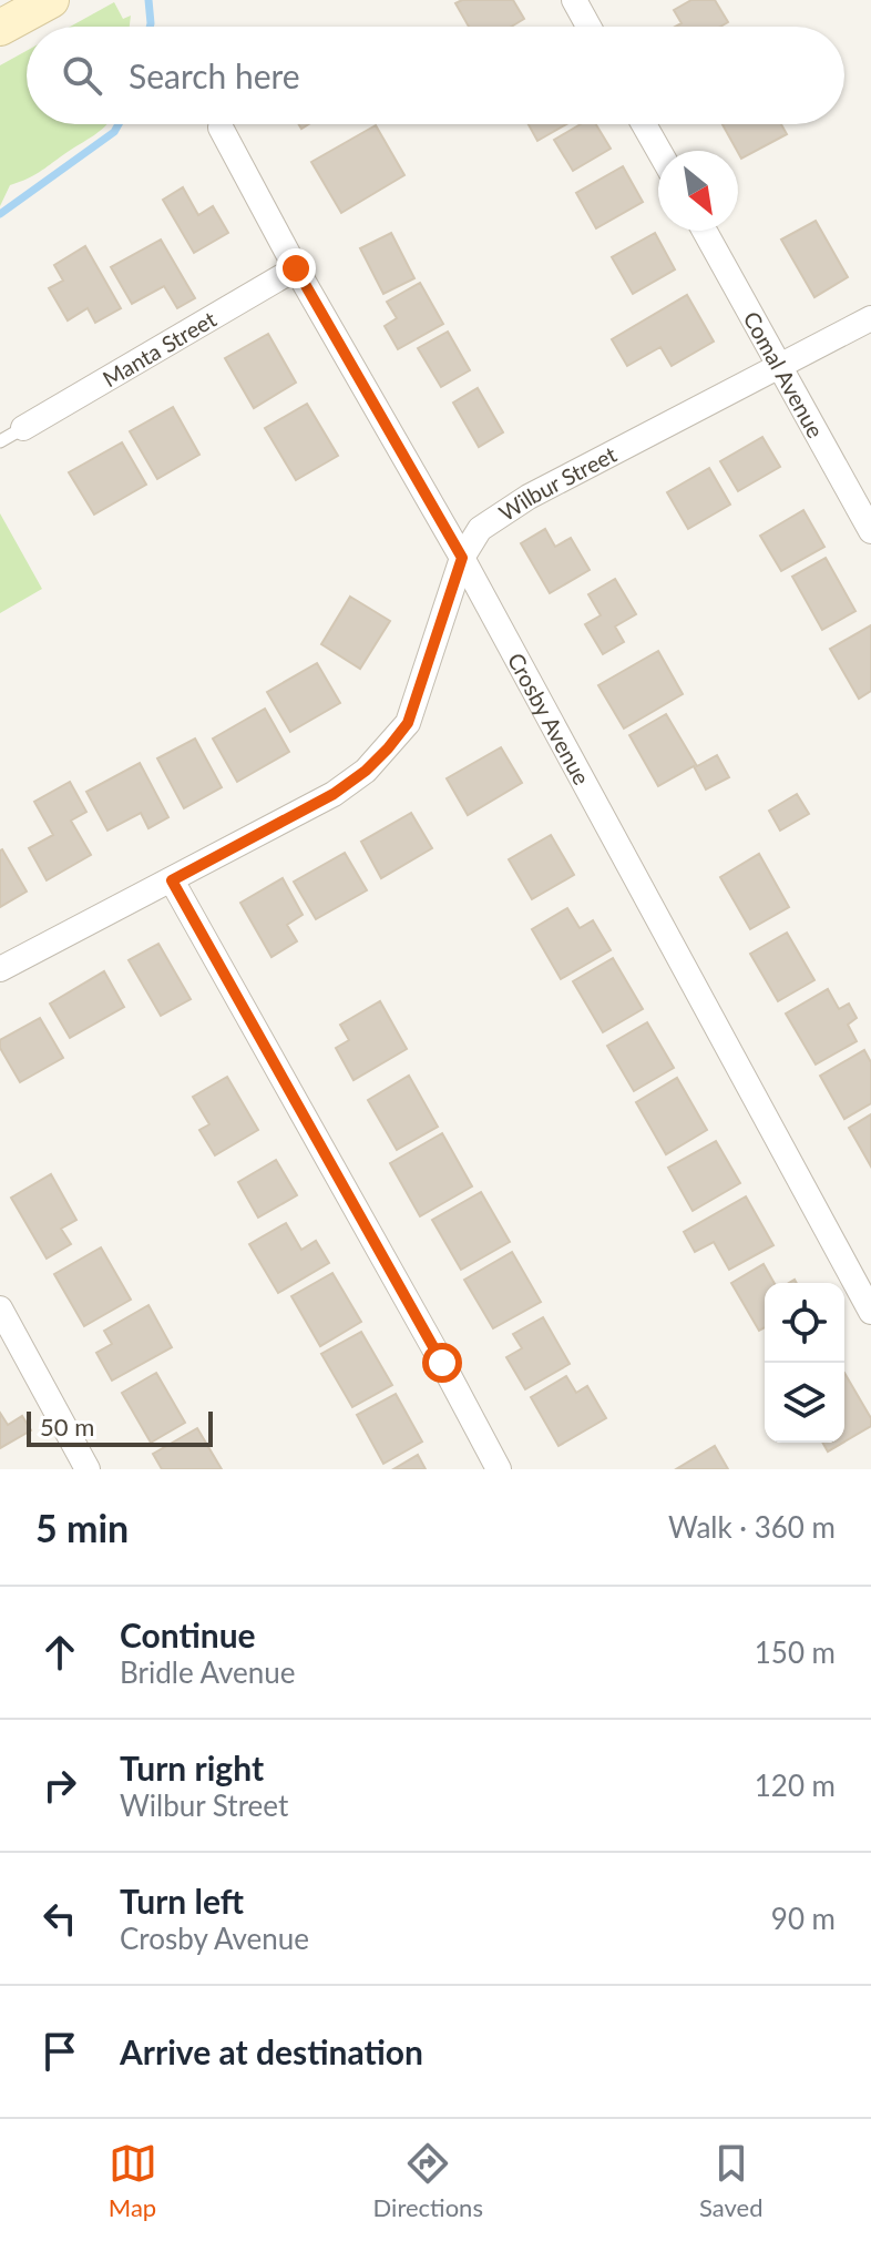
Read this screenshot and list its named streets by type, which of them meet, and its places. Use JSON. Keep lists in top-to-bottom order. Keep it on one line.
{"streets":{"street":["Manta Street","Comal Avenue","Wilbur Street","Crosby Avenue"]},"crossings":[["Manta Street","Crosby Avenue"],["Comal Avenue","Wilbur Street"],["Wilbur Street","Crosby Avenue"]],"scale_bar":"50 m","north":"bottom right","page":{"search":"Search here","scale":"50 m","heading":["5 min","Walk · 360 m"],"list":[["Continue","Bridle Avenue","150 m"],["Turn right","Wilbur Street","120 m"],["Turn left","Crosby Avenue","90 m"],"Arrive at destination"],"nav":["Map","Directions","Saved"]}}
